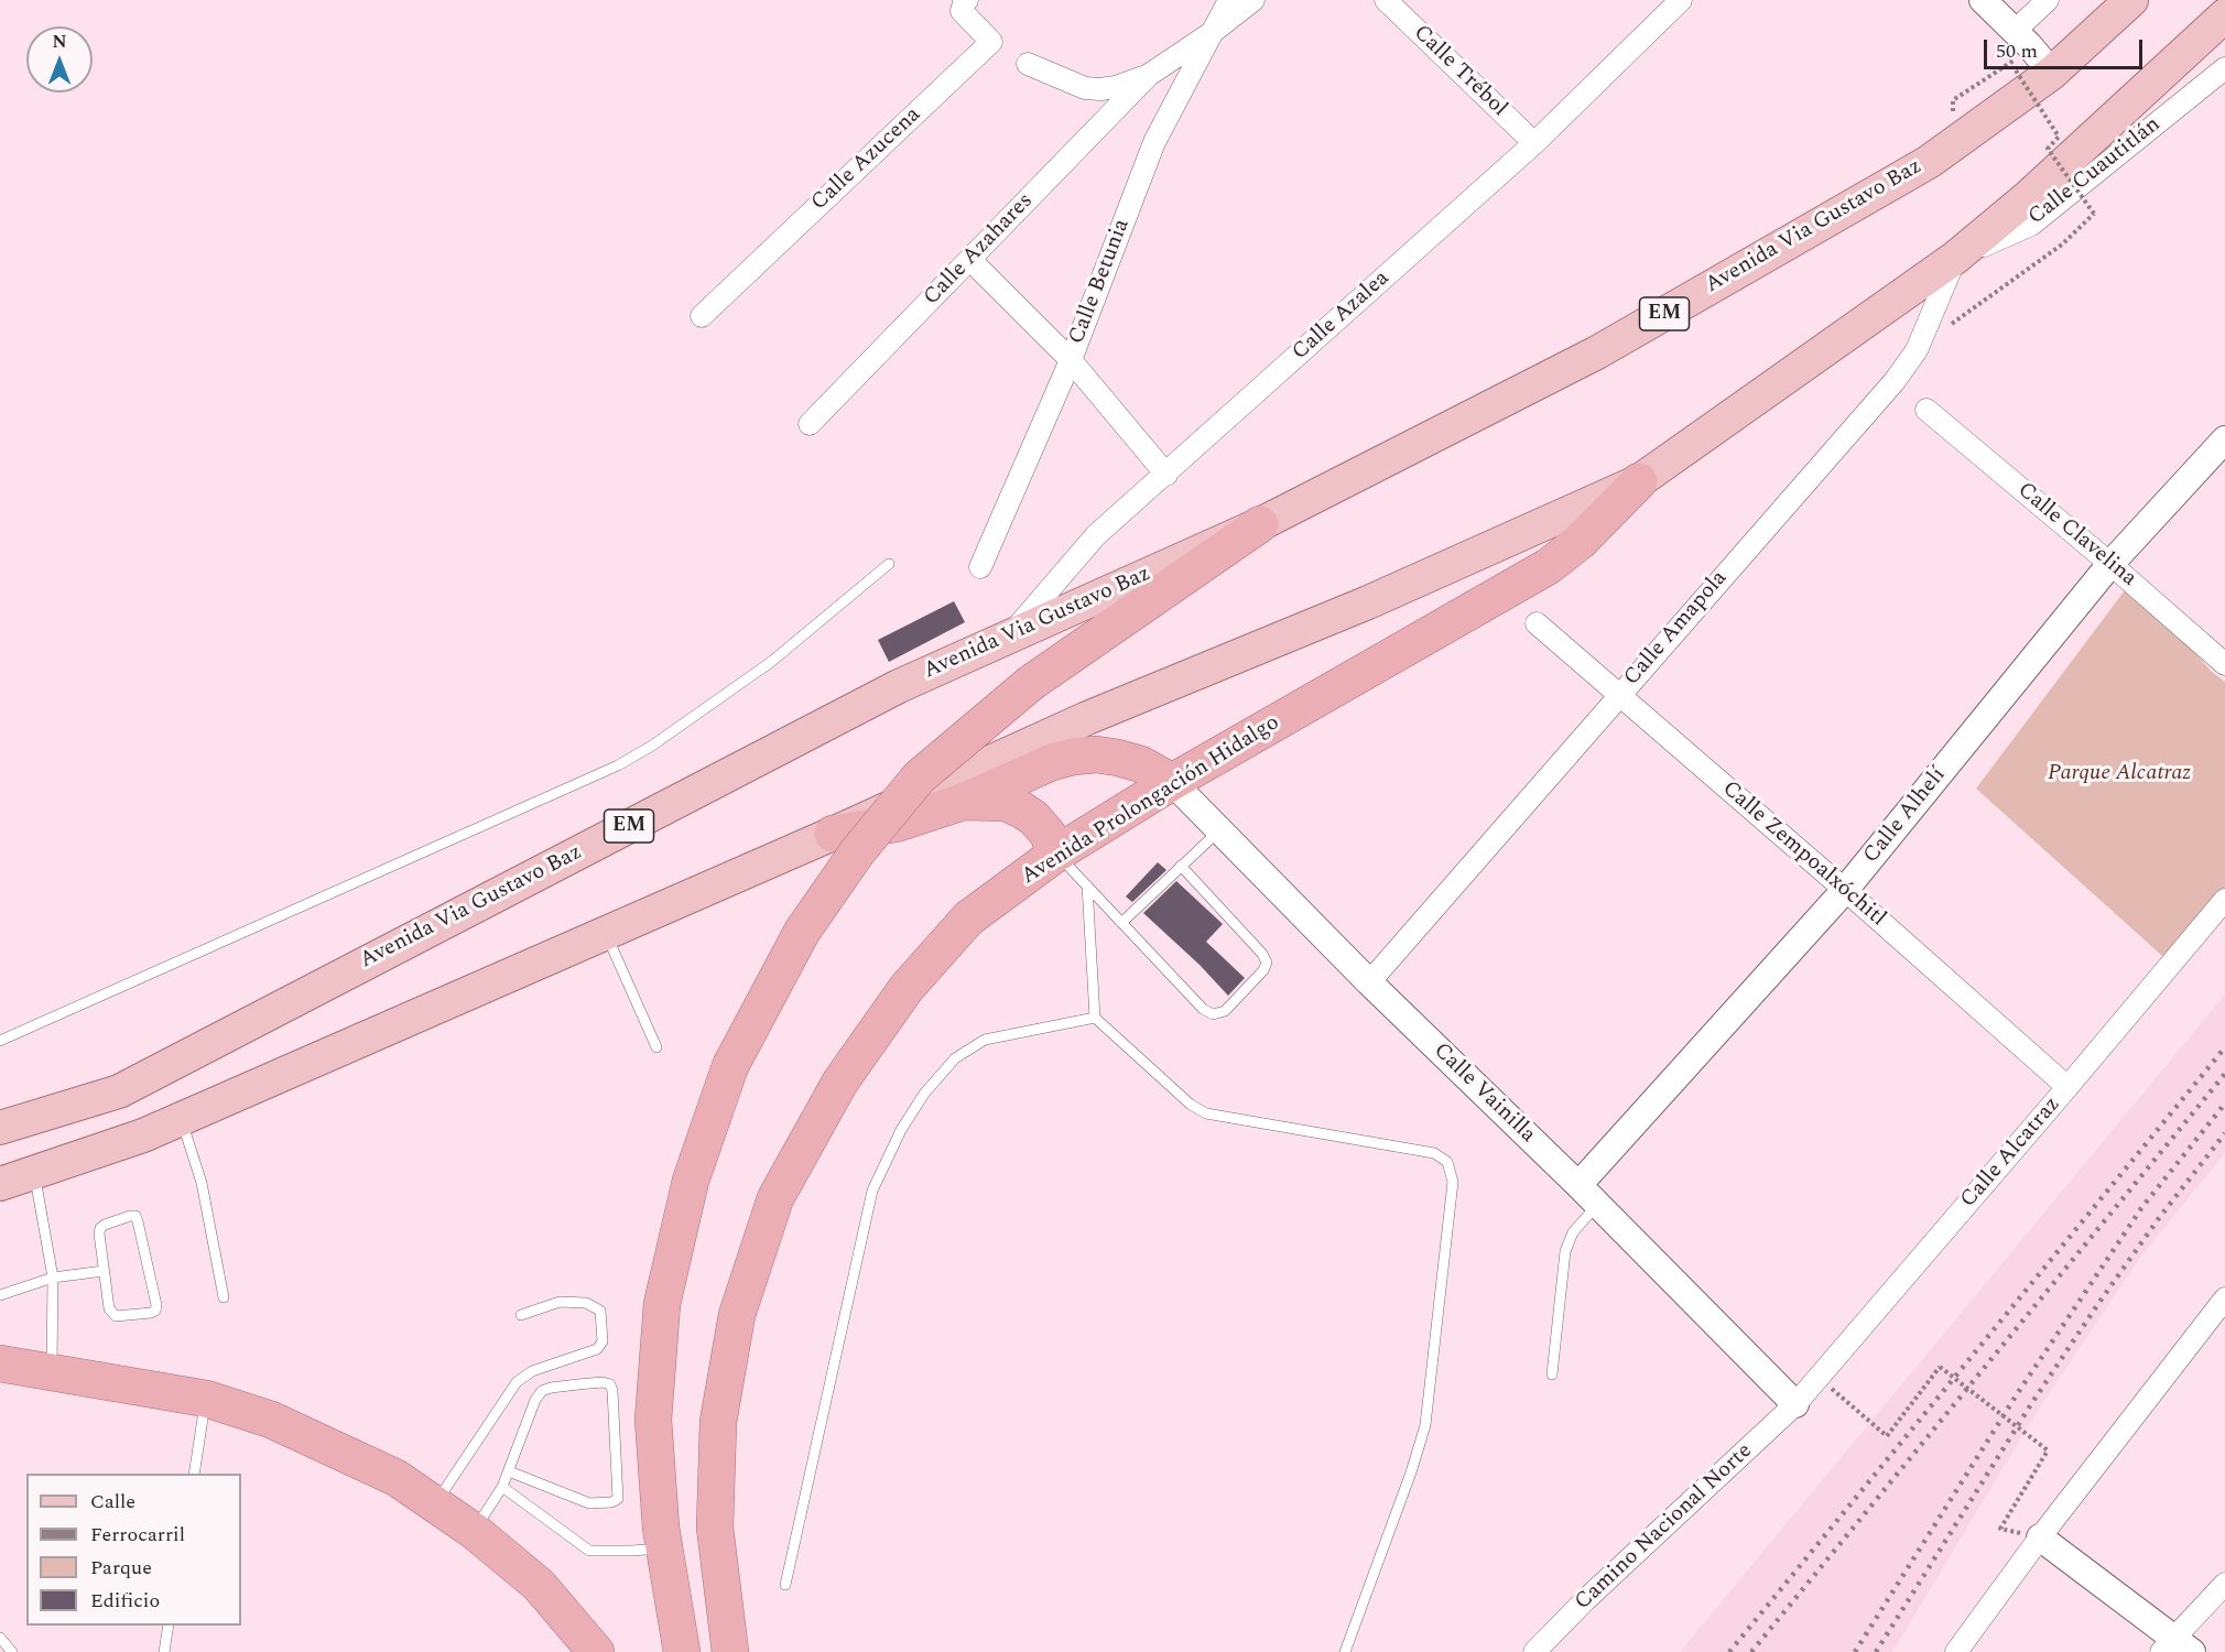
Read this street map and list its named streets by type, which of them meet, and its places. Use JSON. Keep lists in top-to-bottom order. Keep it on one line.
{"streets":{"highway":["Avenida Prolongación Hidalgo"],"main road":["Avenida Via Gustavo Baz","EM"],"street":["Calle Trébol","Calle Azucena","Calle Cuautitlán","Calle Azahares","Calle Betunia","Calle Azalea","Calle Clavelina","Calle Amapola","Calle Alhelí","Calle Zempoalxóchitl","Calle Vainilla","Calle Alcatraz","Camino Nacional Norte"]},"crossings":[["Calle Trébol","Calle Azalea"],["Calle Cuautitlán","Calle Amapola"],["Avenida Via Gustavo Baz","EM"],["Avenida Via Gustavo Baz","Calle Azalea"],["Calle Azahares","Calle Betunia"],["Calle Clavelina","Calle Alhelí"],["Calle Amapola","Calle Zempoalxóchitl"],["Calle Amapola","Calle Vainilla"],["Avenida Prolongación Hidalgo","Calle Vainilla"],["Calle Alhelí","Calle Zempoalxóchitl"],["Calle Alhelí","Calle Vainilla"],["Calle Zempoalxóchitl","Calle Alcatraz"],["Calle Vainilla","Calle Alcatraz"],["Calle Vainilla","Camino Nacional Norte"],["Calle Alcatraz","Camino Nacional Norte"]],"parks":["Parque Alcatraz"],"legend":["Calle","Ferrocarril","Parque","Edificio"],"scale_bar":"50 m","north":"top"}
